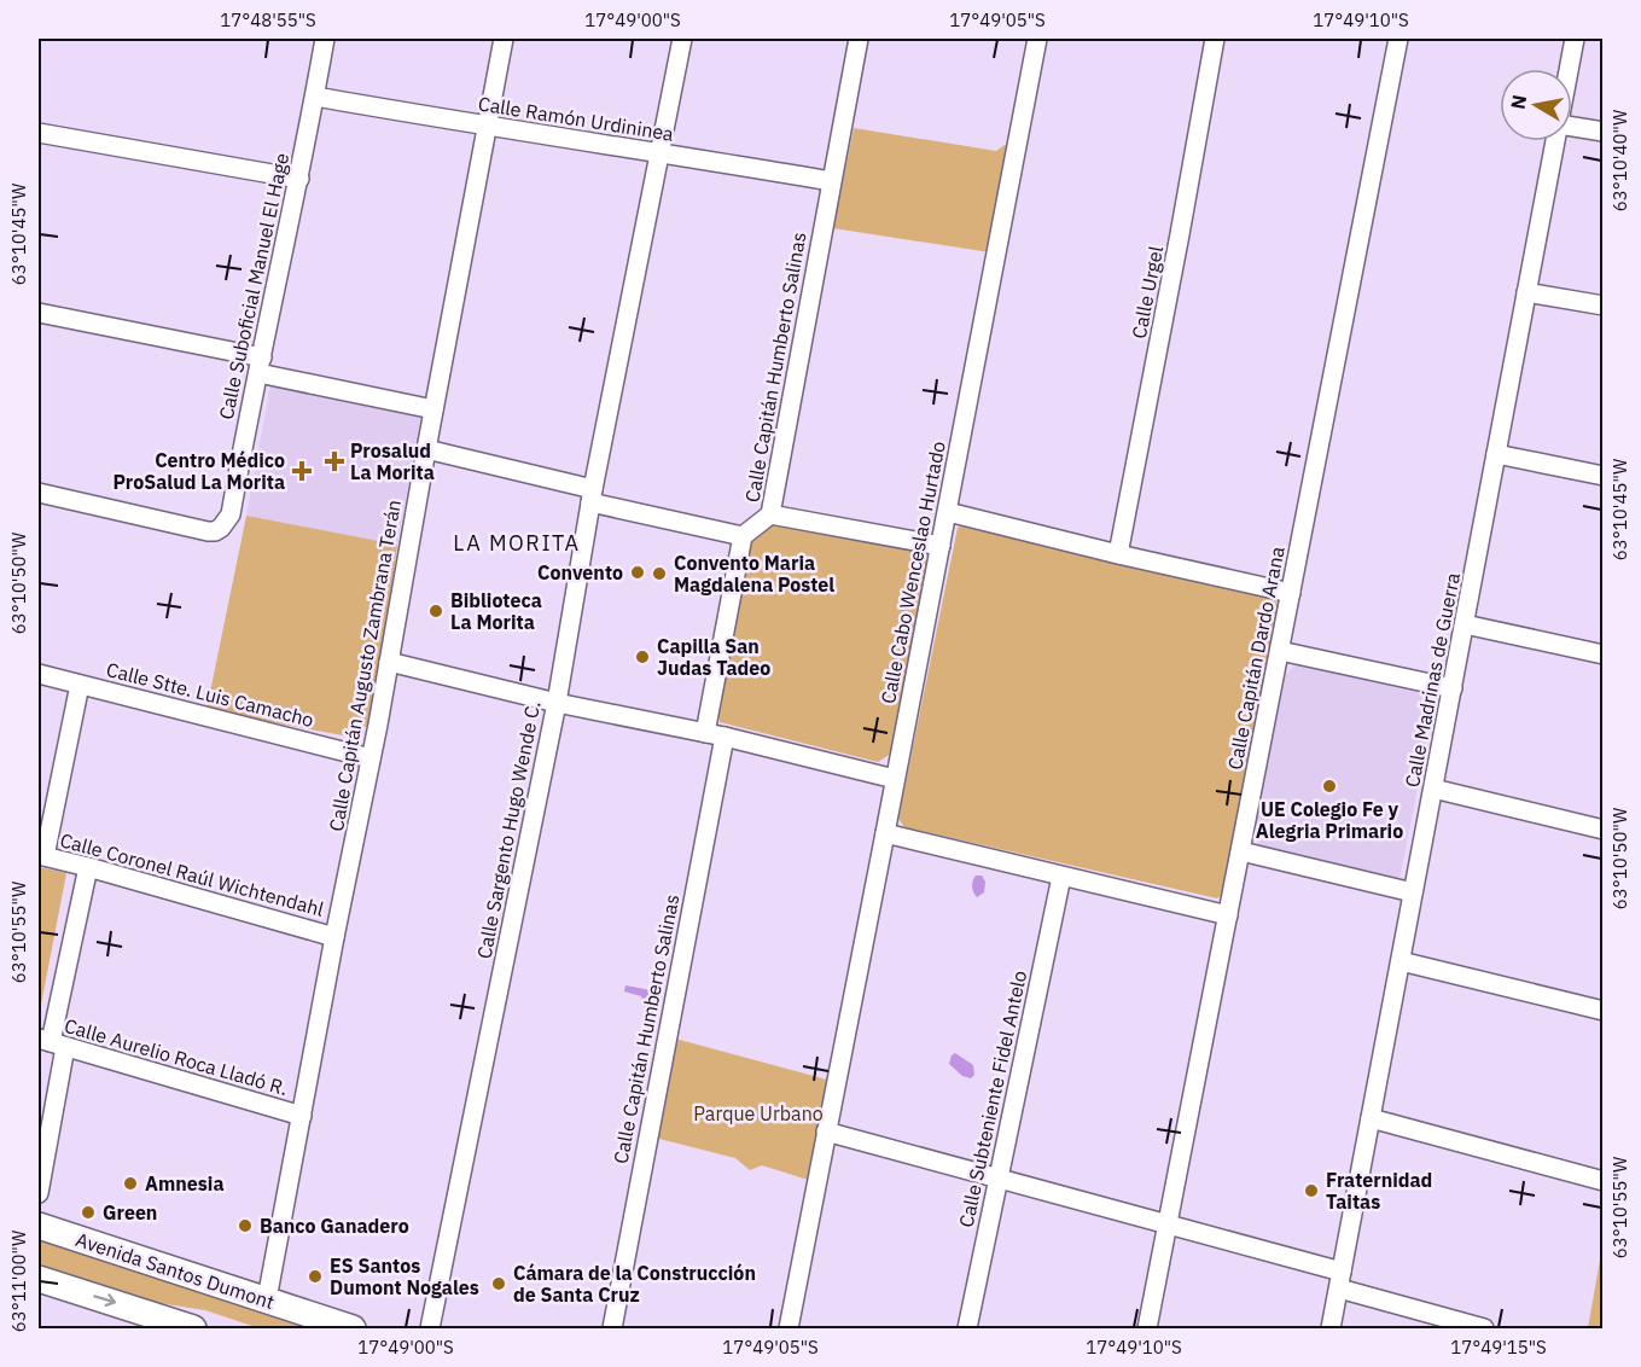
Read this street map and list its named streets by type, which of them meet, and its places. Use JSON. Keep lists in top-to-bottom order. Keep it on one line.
{"streets":{"main road":["Avenida Santos Dumont"],"street":["Calle Ramón Urdininea","Calle Suboficial Manuel El Hage","Calle Urgel","Calle Capitán Humberto Salinas","Calle Cabo Wenceslao Hurtado","Calle Capitán Dardo Arana","Calle Capitán Augusto Zambrana Terán","Calle Madrinas de Guerra","Calle Stte. Luis Camacho","Calle Sargento Hugo Wende C.","Calle Coronel Raúl Wichtendahl","Calle Aurelio Roca Lladó R.","Calle Subteniente Fidel Antelo"]},"crossings":[["Calle Ramón Urdininea","Calle Suboficial Manuel El Hage"],["Calle Ramón Urdininea","Calle Capitán Humberto Salinas"],["Calle Ramón Urdininea","Calle Capitán Augusto Zambrana Terán"],["Calle Ramón Urdininea","Calle Sargento Hugo Wende C."],["Calle Capitán Augusto Zambrana Terán","Calle Stte. Luis Camacho"],["Calle Capitán Augusto Zambrana Terán","Calle Coronel Raúl Wichtendahl"],["Calle Capitán Augusto Zambrana Terán","Calle Aurelio Roca Lladó R."],["Calle Capitán Augusto Zambrana Terán","Avenida Santos Dumont"]],"districts":["LA MORITA"],"parks":["Parque Urbano"],"places":{"health":["Prosalud La Morita","Centro Médico ProSalud La Morita"],"other":["Convento","Convento Maria Magdalena Postel","Biblioteca La Morita","Capilla San Judas Tadeo","UE Colegio Fe y Alegria Primario","Amnesia","Fraternidad Taitas","Green","Banco Ganadero","ES Santos Dumont Nogales","Cámara de la Construcción de Santa Cruz"]},"north":"left","coordinates":["17°48'55\"S","17°49'00\"S","17°49'05\"S","17°49'10\"S","63°10'40\"W","63°10'45\"W","63°10'50\"W","63°10'55\"W","63°11'00\"W","17°49'15\"S"]}
